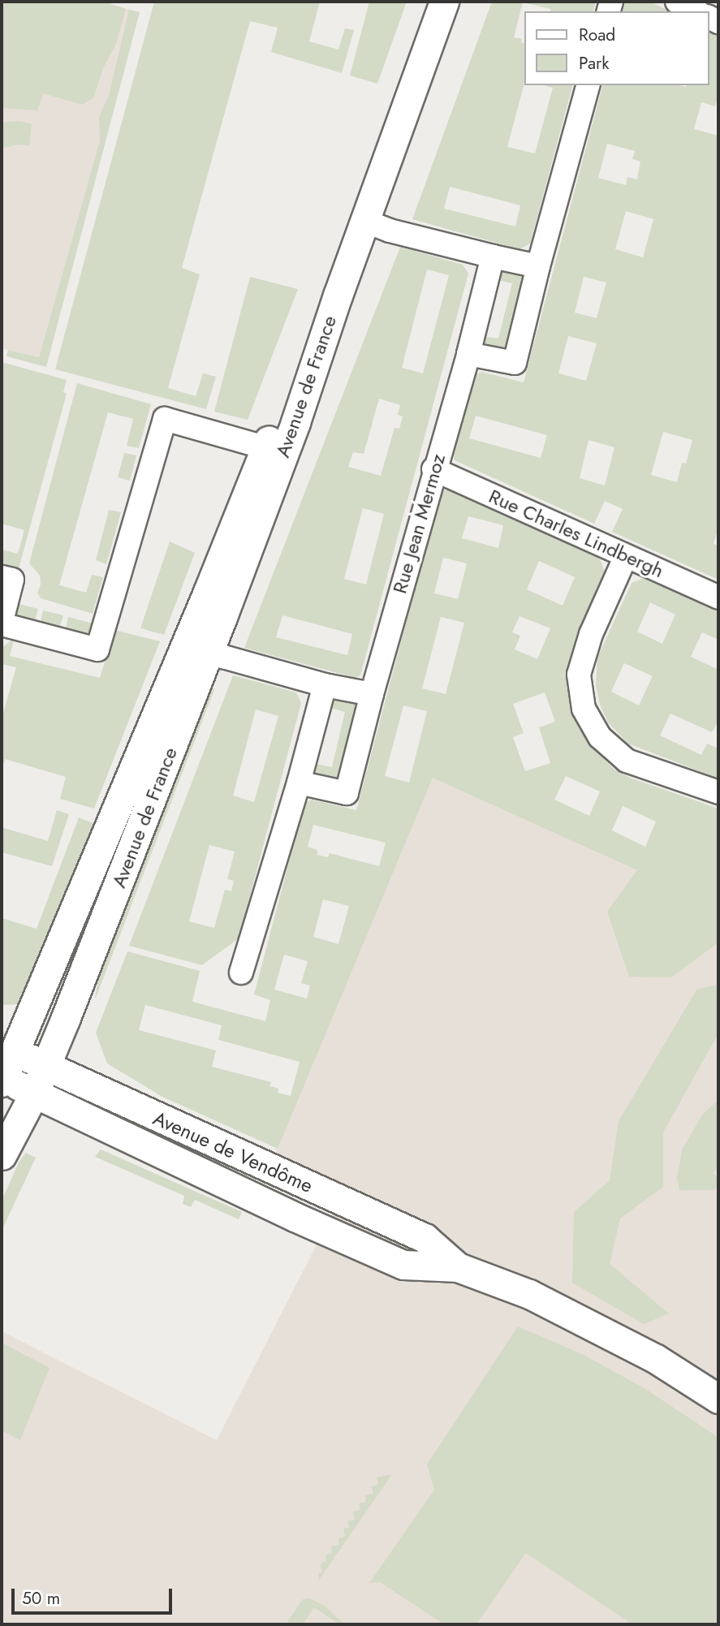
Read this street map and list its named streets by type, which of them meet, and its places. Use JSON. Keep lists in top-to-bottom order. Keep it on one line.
{"streets":{"main road":["Avenue de France","Avenue de Vendôme"],"street":["Rue Jean Mermoz","Rue Charles Lindbergh"]},"crossings":[["Avenue de France","Avenue de Vendôme"],["Rue Jean Mermoz","Rue Charles Lindbergh"]],"legend":["Road","Park"],"scale_bar":"50 m"}
